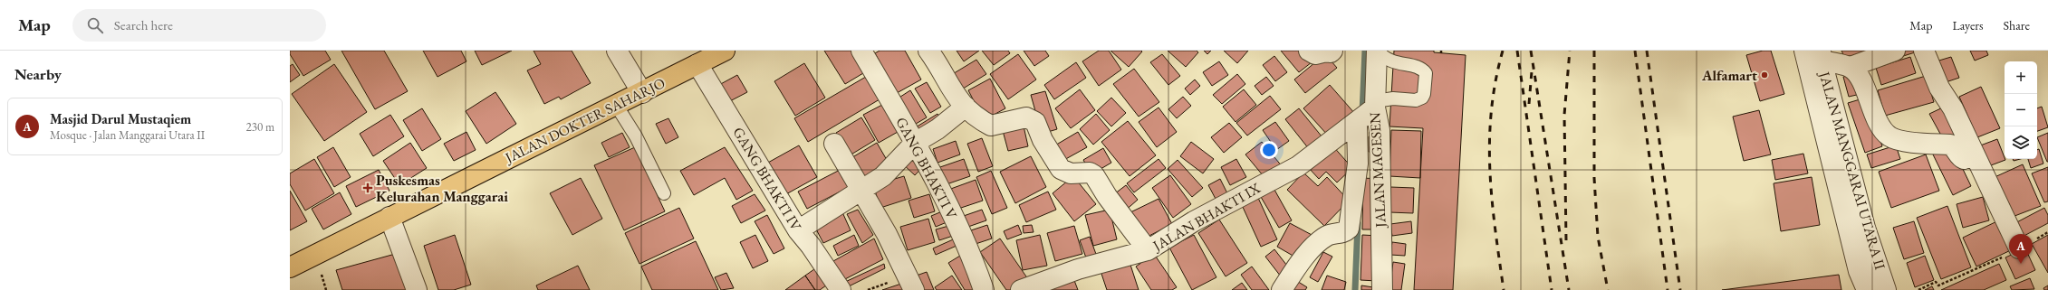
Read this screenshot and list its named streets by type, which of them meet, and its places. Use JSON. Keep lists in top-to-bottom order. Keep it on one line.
{"streets":{"main road":["JALAN DOKTER SAHARJO"],"street":["GANG BHAKTI V","JALAN MAGESEN","JALAN MANGGARAI UTARA II","GANG BHAKTI IV","JALAN BHAKTI IX"]},"crossings":[["JALAN DOKTER SAHARJO","GANG BHAKTI IV"],["JALAN MAGESEN","JALAN BHAKTI IX"]],"places":{"other":["Alfamart"],"health":["Puskesmas Kelurahan Manggarai"]},"page":{"header":"Map","search":"Search here","nav":["Map","Layers","Share"],"heading":"Nearby","map_buttons":["+","−"],"list":[{"mark":"A","name":"Masjid Darul Mustaqiem","note":"Mosque · Jalan Manggarai Utara II","value":"230 m"}],"pins":"A"}}
